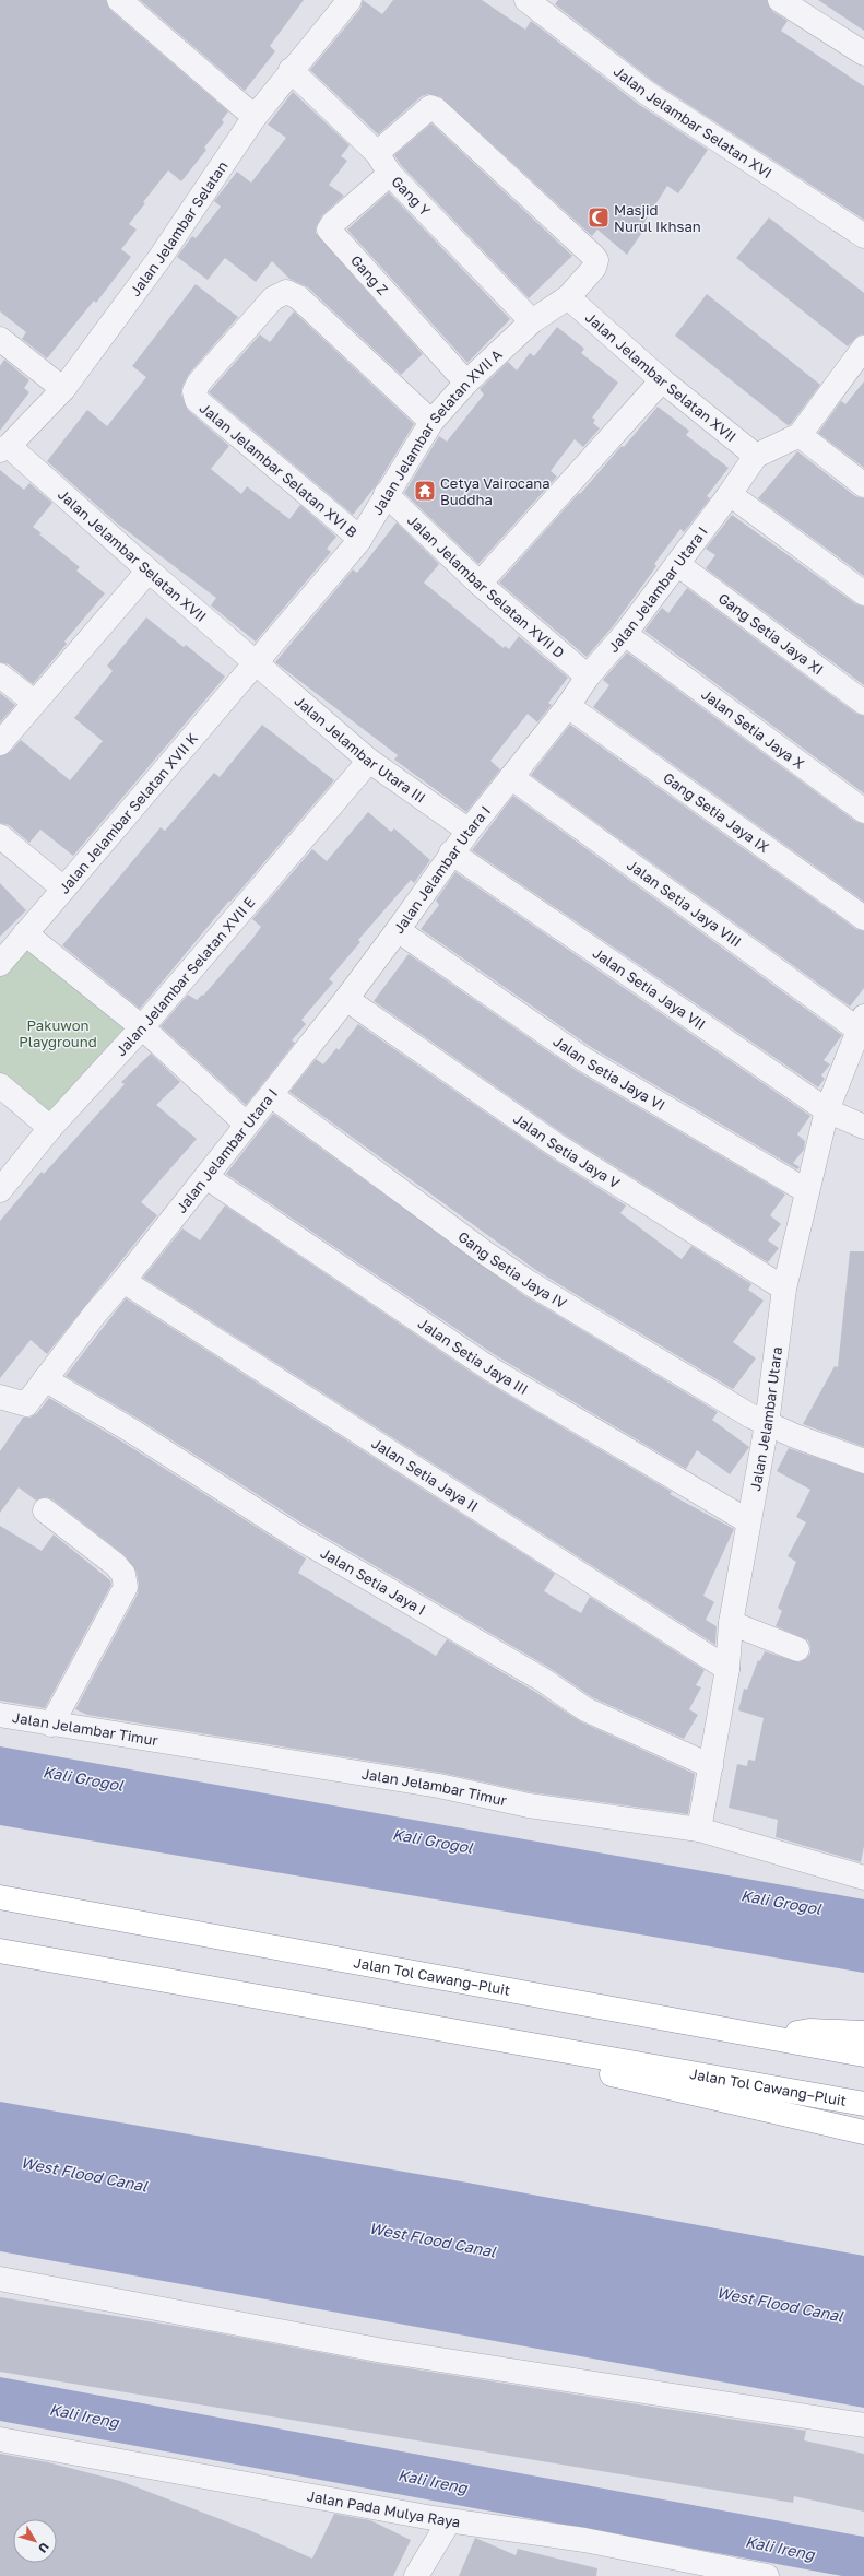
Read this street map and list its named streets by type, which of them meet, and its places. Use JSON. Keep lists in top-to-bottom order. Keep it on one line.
{"streets":{"highway":["Jalan Tol Cawang–Pluit"],"street":["Jalan Jelambar Selatan XVI","Gang Y","Jalan Jelambar Selatan","Gang Z","Jalan Jelambar Selatan XVII","Jalan Jelambar Selatan XVII A","Jalan Jelambar Selatan XVI B","Jalan Jelambar Selatan XVII D","Jalan Jelambar Utara I","Gang Setia Jaya XI","Jalan Setia Jaya X","Jalan Jelambar Utara III","Gang Setia Jaya IX","Jalan Jelambar Selatan XVII K","Jalan Setia Jaya VIII","Jalan Jelambar Selatan XVII E","Jalan Setia Jaya VII","Jalan Setia Jaya VI","Jalan Setia Jaya V","Gang Setia Jaya IV","Jalan Setia Jaya III","Jalan Jelambar Utara","Jalan Setia Jaya II","Jalan Setia Jaya I","Jalan Jelambar Timur","Jalan Pada Mulya Raya"]},"crossings":[["Gang Y","Jalan Jelambar Selatan"],["Gang Y","Gang Z"],["Gang Y","Jalan Jelambar Selatan XVII A"],["Jalan Jelambar Selatan","Jalan Jelambar Selatan XVII"],["Gang Z","Jalan Jelambar Selatan XVII A"],["Jalan Jelambar Selatan XVII","Jalan Jelambar Selatan XVII A"],["Jalan Jelambar Selatan XVII","Jalan Jelambar Utara I"],["Jalan Jelambar Selatan XVII","Jalan Jelambar Utara III"],["Jalan Jelambar Selatan XVII","Jalan Jelambar Selatan XVII K"],["Jalan Jelambar Selatan XVII A","Jalan Jelambar Selatan XVI B"],["Jalan Jelambar Selatan XVII A","Jalan Jelambar Selatan XVII D"],["Jalan Jelambar Selatan XVII A","Jalan Jelambar Utara III"],["Jalan Jelambar Selatan XVII A","Jalan Jelambar Selatan XVII K"],["Jalan Jelambar Selatan XVII D","Jalan Jelambar Utara I"],["Jalan Jelambar Utara I","Gang Setia Jaya XI"],["Jalan Jelambar Utara I","Jalan Setia Jaya X"],["Jalan Jelambar Utara I","Jalan Jelambar Utara III"],["Jalan Jelambar Utara I","Gang Setia Jaya IX"],["Jalan Jelambar Utara I","Jalan Setia Jaya VIII"],["Jalan Jelambar Utara I","Jalan Setia Jaya VII"],["Jalan Jelambar Utara I","Jalan Setia Jaya VI"],["Jalan Jelambar Utara I","Jalan Setia Jaya V"],["Jalan Jelambar Utara I","Gang Setia Jaya IV"],["Jalan Jelambar Utara I","Jalan Setia Jaya III"],["Jalan Jelambar Utara I","Jalan Setia Jaya II"],["Jalan Jelambar Utara I","Jalan Setia Jaya I"],["Jalan Jelambar Utara III","Jalan Jelambar Selatan XVII K"],["Jalan Jelambar Utara III","Jalan Jelambar Selatan XVII E"],["Jalan Setia Jaya VIII","Jalan Jelambar Utara"],["Jalan Setia Jaya VII","Jalan Jelambar Utara"],["Jalan Setia Jaya VI","Jalan Jelambar Utara"],["Jalan Setia Jaya V","Jalan Jelambar Utara"],["Gang Setia Jaya IV","Jalan Jelambar Utara"],["Jalan Setia Jaya III","Jalan Jelambar Utara"],["Jalan Jelambar Utara","Jalan Setia Jaya II"],["Jalan Jelambar Utara","Jalan Setia Jaya I"],["Jalan Jelambar Utara","Jalan Jelambar Timur"]],"water":["Kali Grogol","West Flood Canal","Kali Ireng"],"parks":["Pakuwon Playground"],"places":{"mosque":["Masjid Nurul Ikhsan"],"temple":["Cetya Vairocana Buddha"]},"north":"bottom right"}
